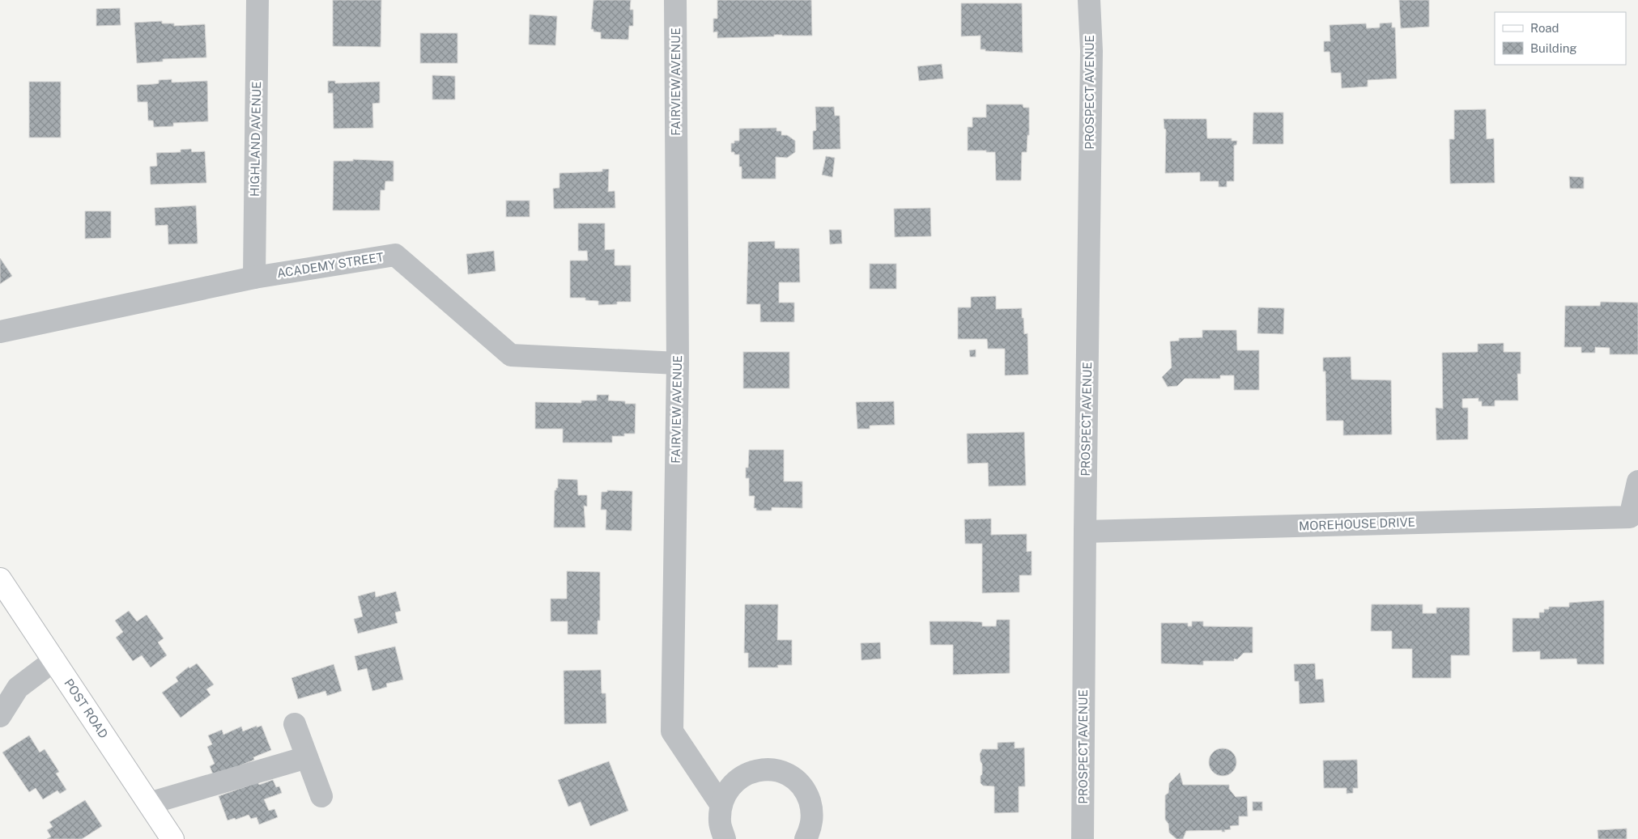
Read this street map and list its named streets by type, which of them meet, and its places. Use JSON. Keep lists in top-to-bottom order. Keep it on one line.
{"streets":{"main road":["POST ROAD"],"street":["FAIRVIEW AVENUE","PROSPECT AVENUE","HIGHLAND AVENUE","ACADEMY STREET","MOREHOUSE DRIVE"]},"crossings":[["FAIRVIEW AVENUE","ACADEMY STREET"],["PROSPECT AVENUE","MOREHOUSE DRIVE"],["HIGHLAND AVENUE","ACADEMY STREET"]],"legend":["Road","Building"]}
